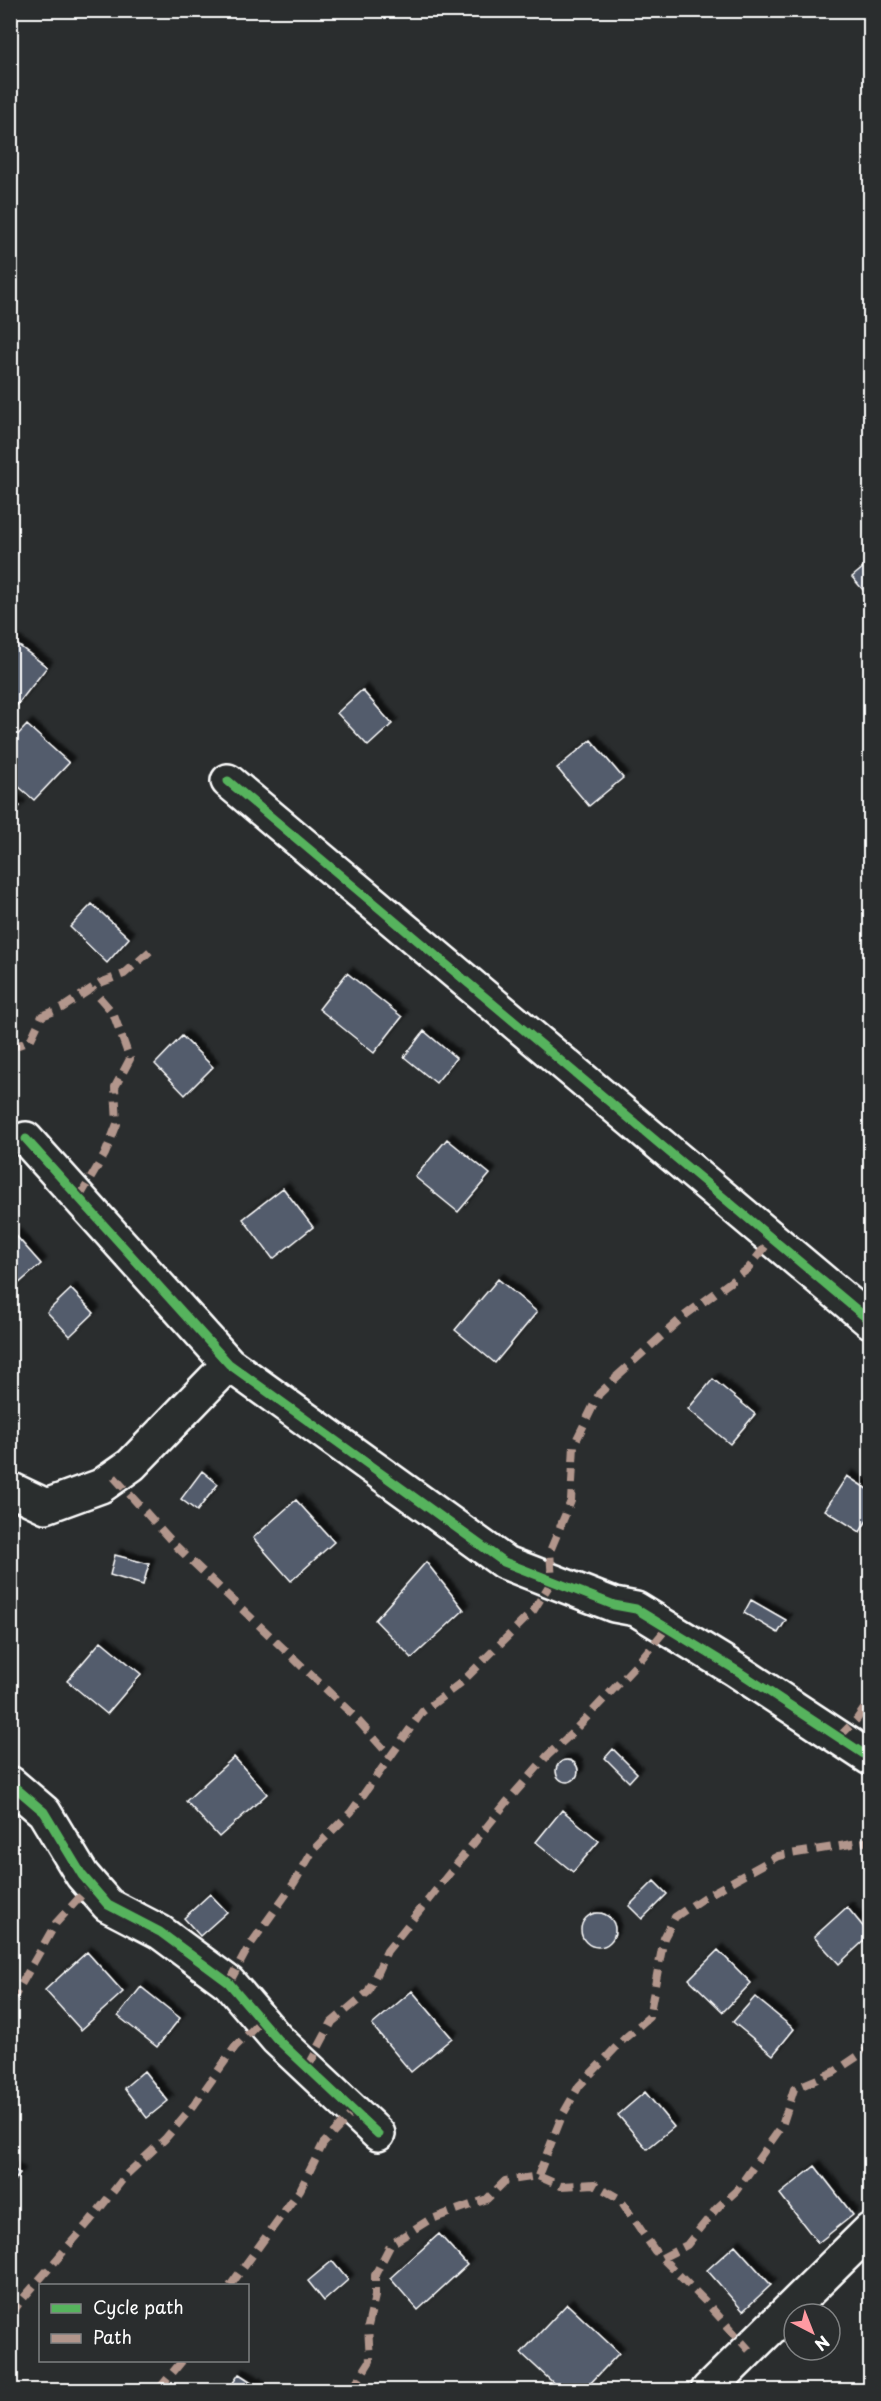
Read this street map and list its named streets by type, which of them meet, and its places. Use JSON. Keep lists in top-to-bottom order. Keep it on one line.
{"legend":["Cycle path","Path"],"north":"bottom right"}
